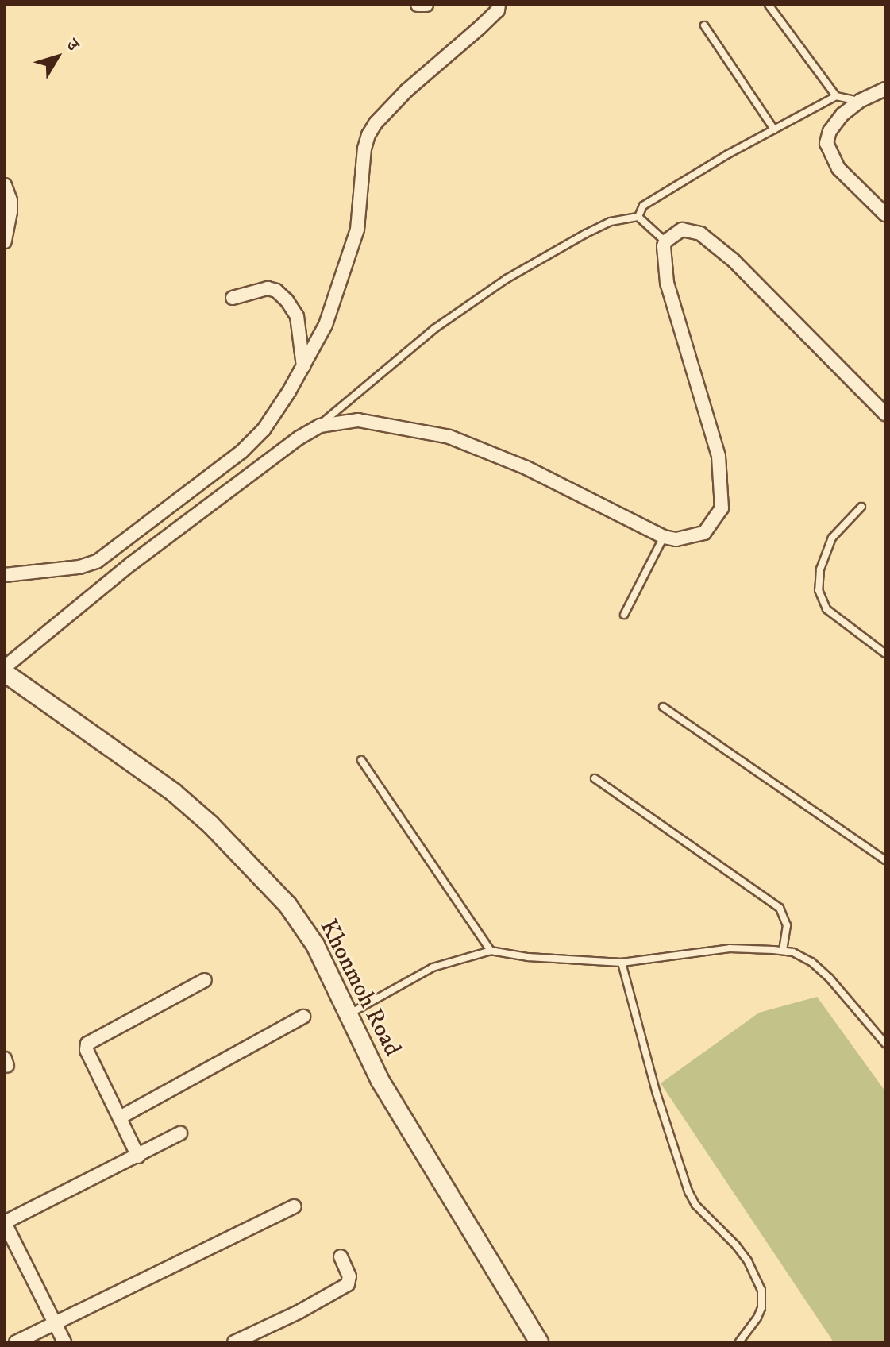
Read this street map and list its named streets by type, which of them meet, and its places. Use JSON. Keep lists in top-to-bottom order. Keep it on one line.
{"streets":{"main road":["Khonmoh Road"]},"north":"top right"}
